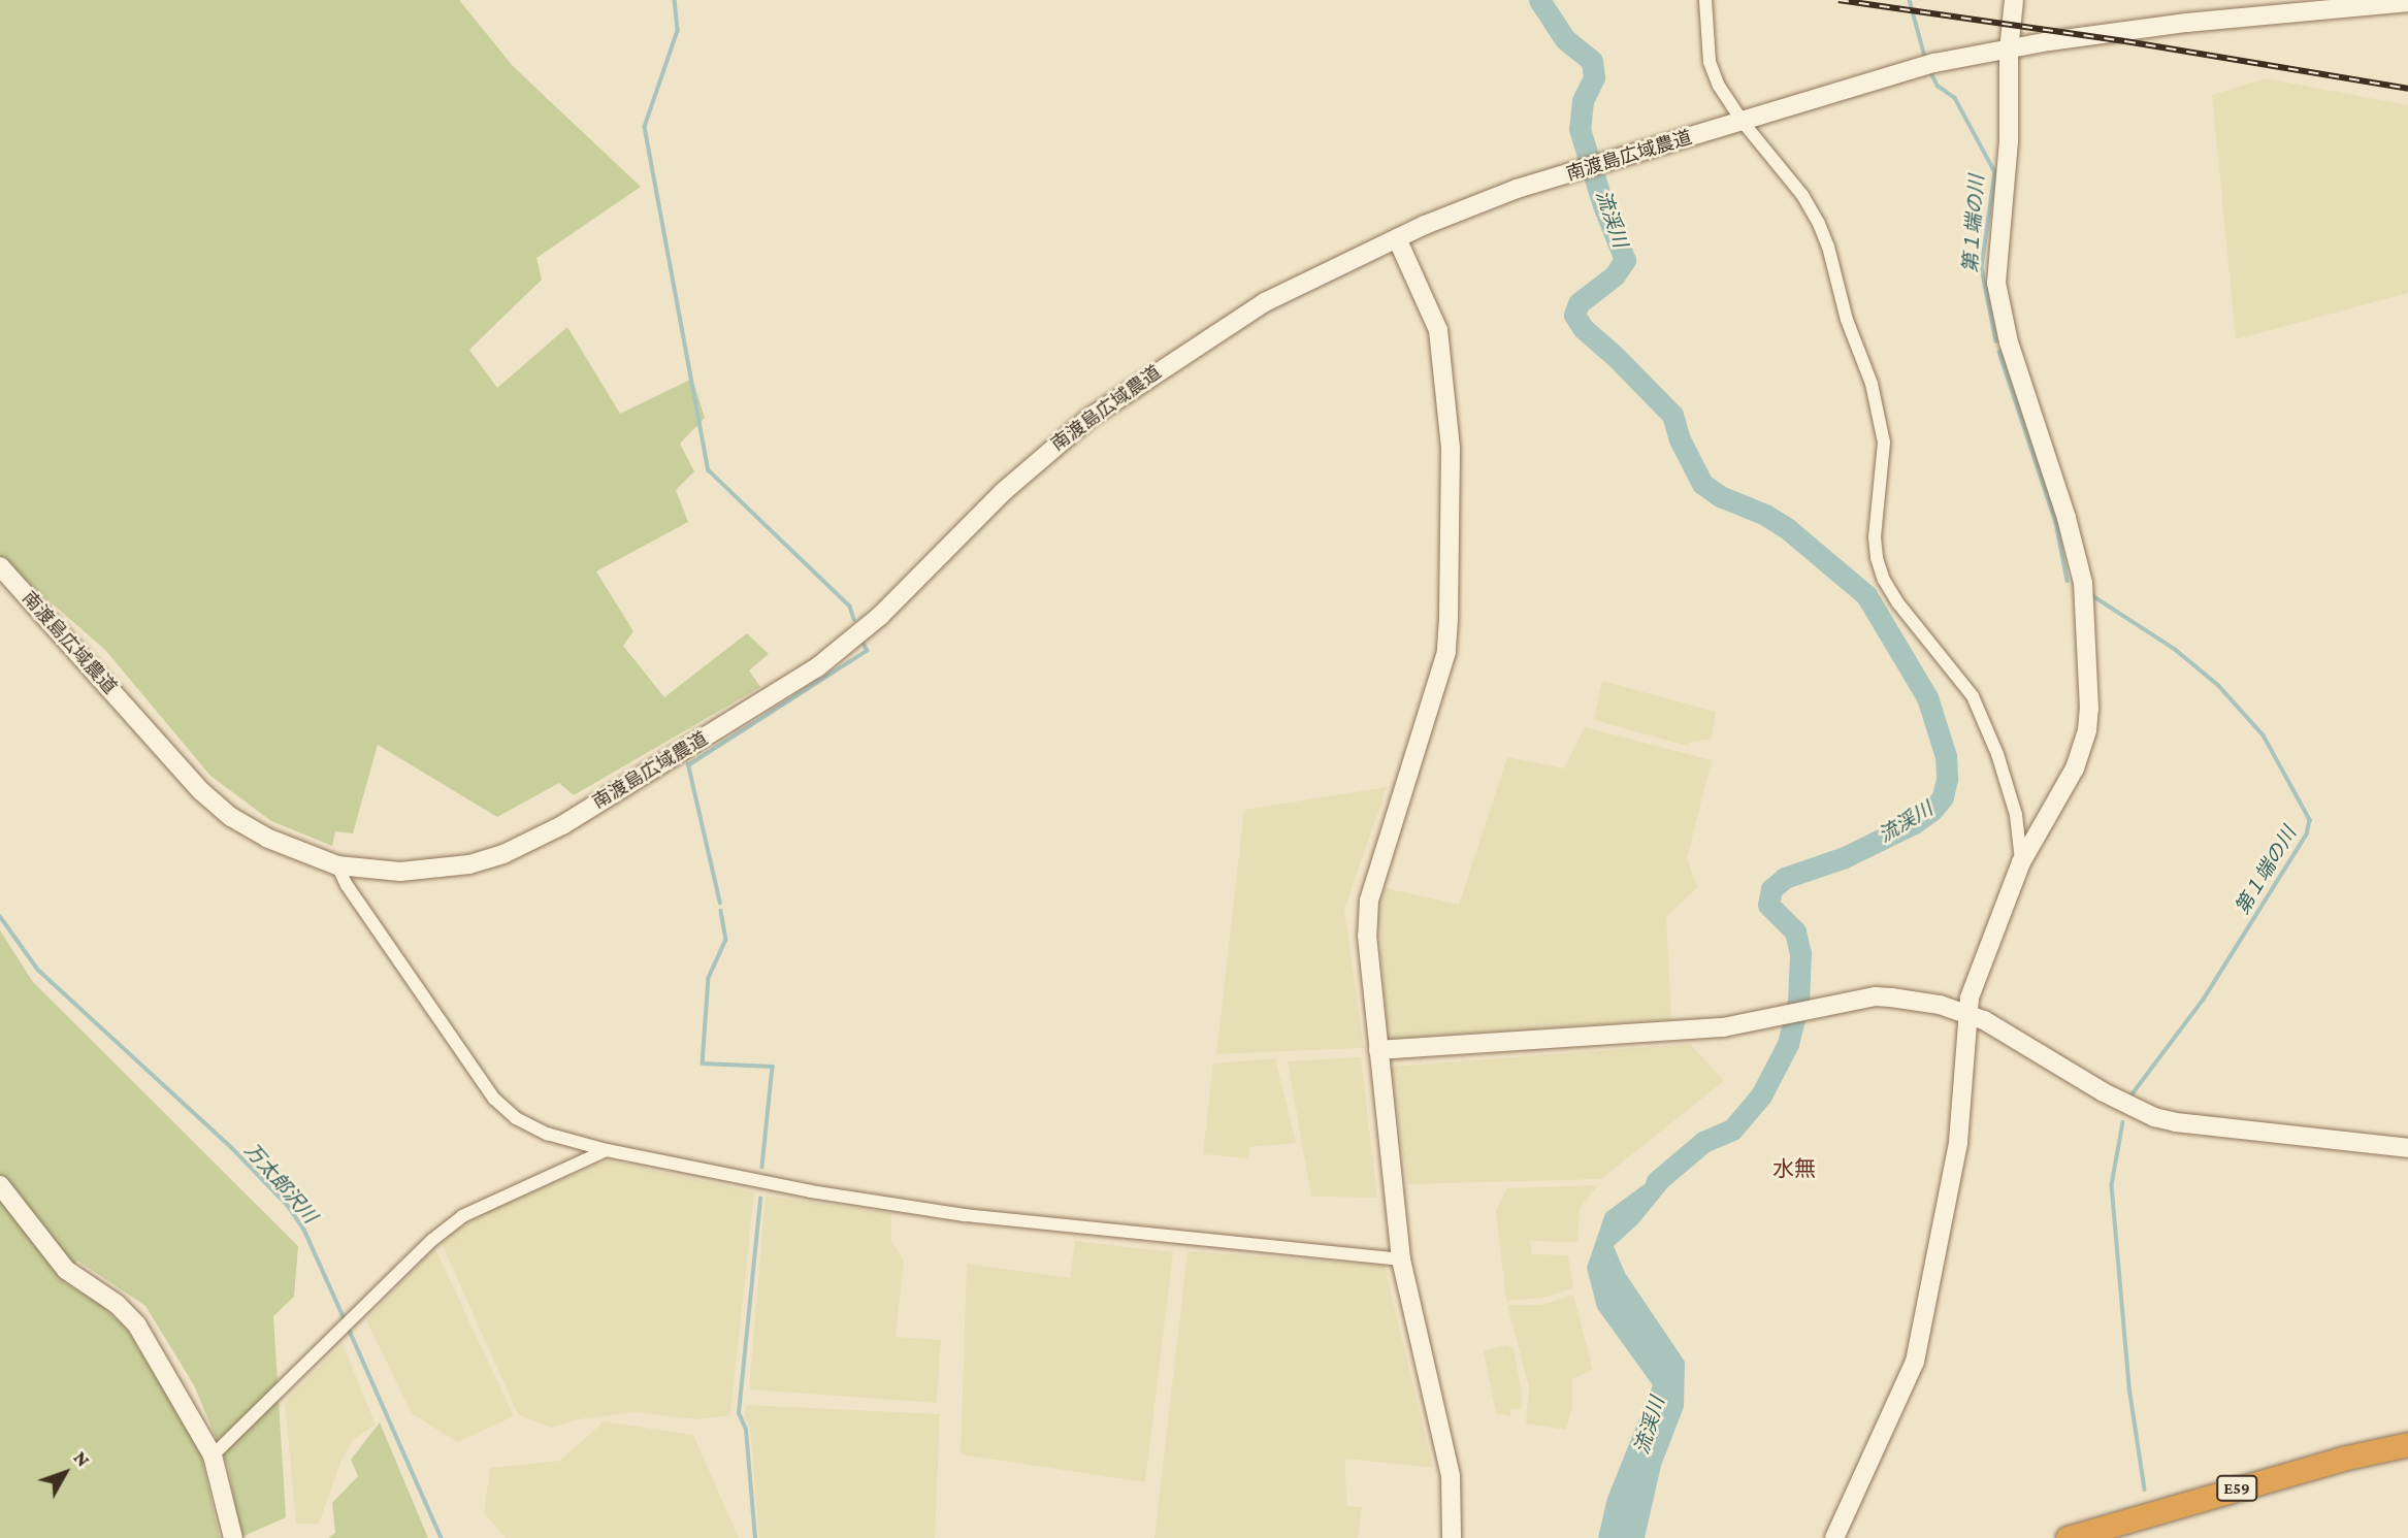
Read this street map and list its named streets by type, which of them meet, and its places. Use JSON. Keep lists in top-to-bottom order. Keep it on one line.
{"streets":{"highway":["E59"],"street":["南渡島広域農道"]},"districts":["水無"],"water":["流渓川","第１端の川","万太郎沢川"],"north":"top right"}
